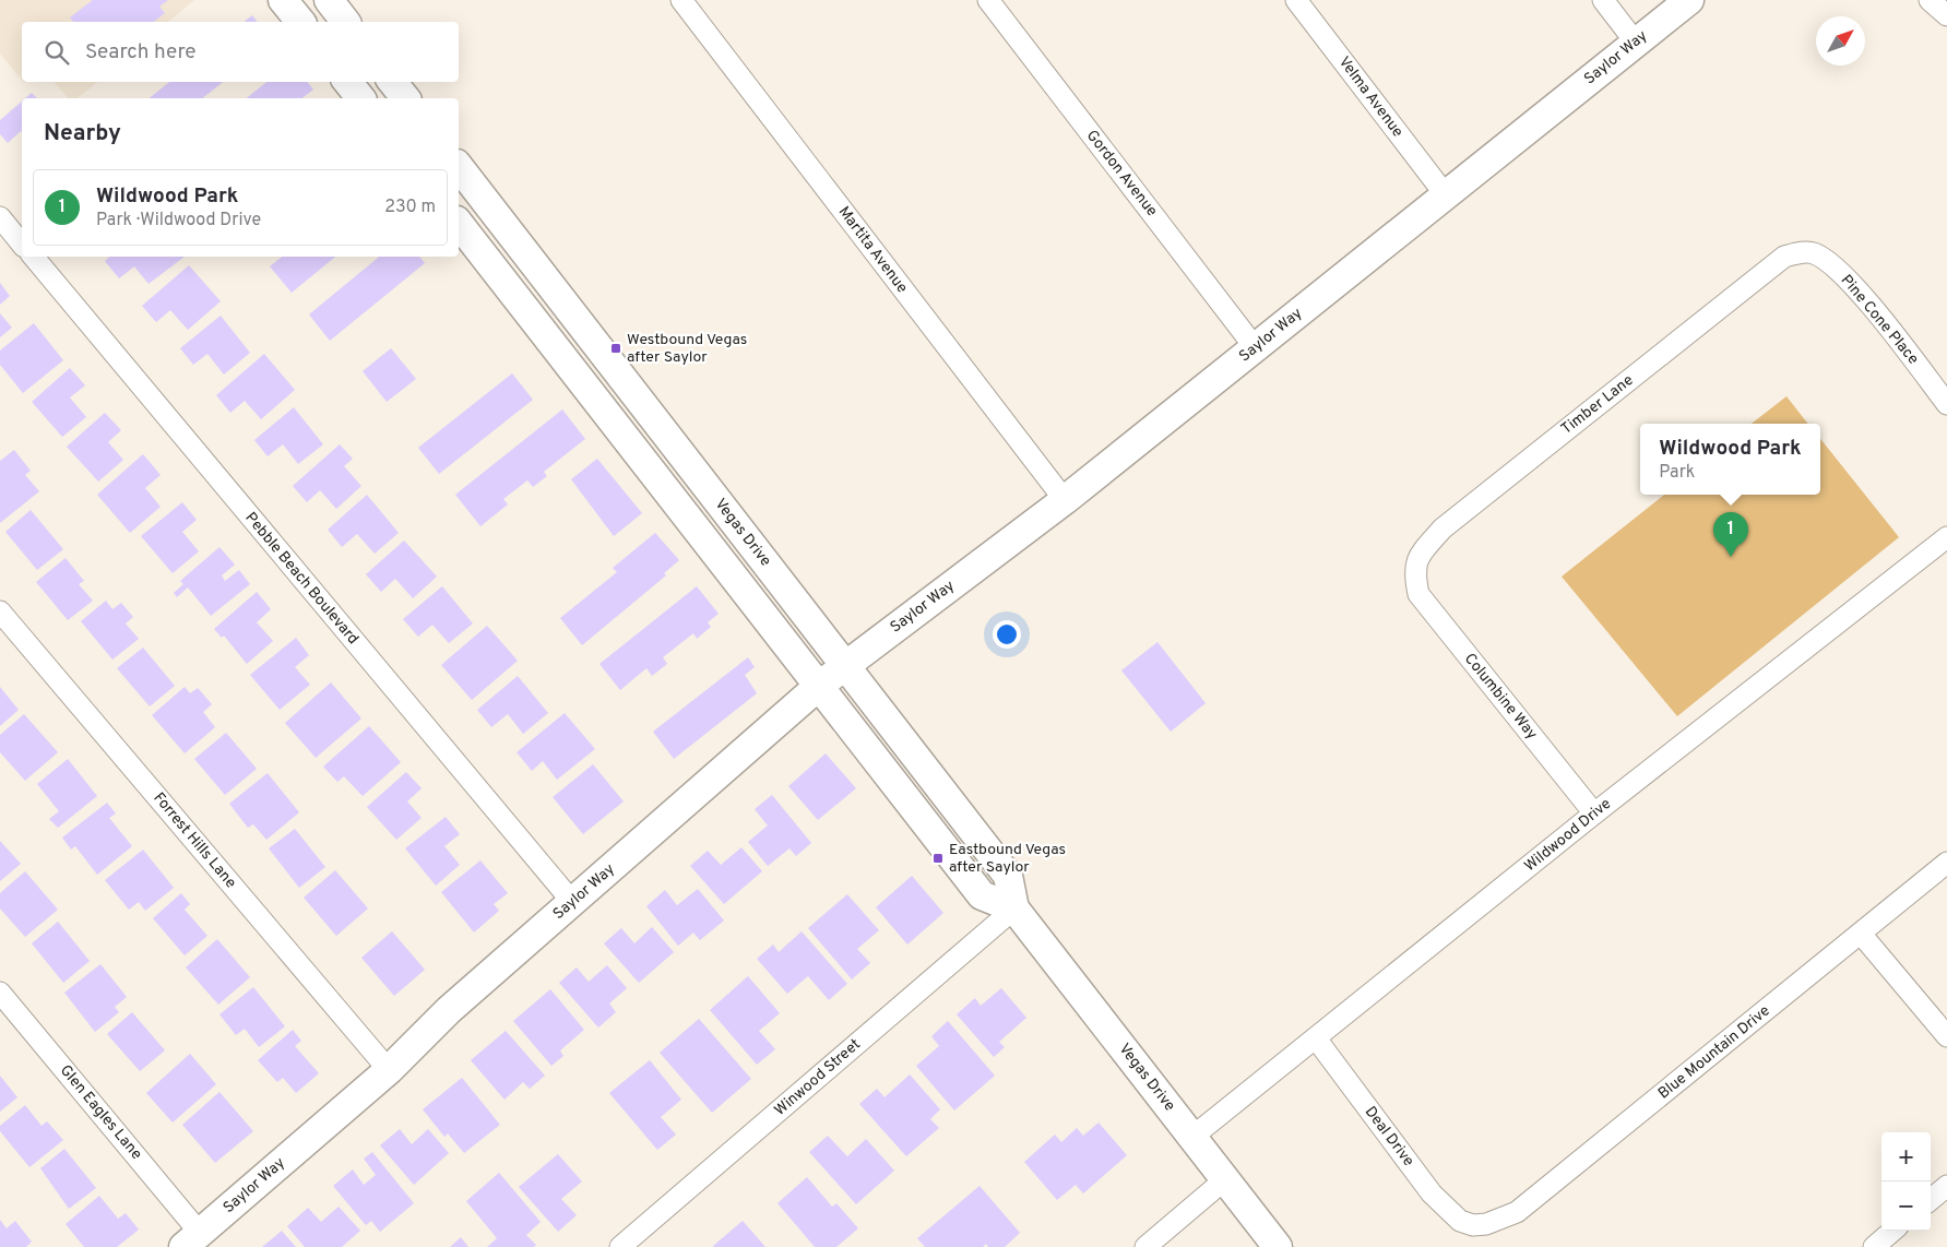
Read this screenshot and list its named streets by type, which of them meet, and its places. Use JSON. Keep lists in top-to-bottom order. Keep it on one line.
{"streets":{"main road":["Saylor Way","Vegas Drive"],"street":["Velma Avenue","Gordon Avenue","Martita Avenue","Pine Cone Place","Timber Lane","Pebble Beach Boulevard","Columbine Way","Wildwood Drive","Forrest Hills Lane","Blue Mountain Drive","Winwood Street","Glen Eagles Lane","Deal Drive"]},"crossings":[["Saylor Way","Velma Avenue"],["Saylor Way","Gordon Avenue"],["Saylor Way","Martita Avenue"],["Saylor Way","Vegas Drive"],["Saylor Way","Pebble Beach Boulevard"],["Saylor Way","Forrest Hills Lane"],["Saylor Way","Glen Eagles Lane"],["Pine Cone Place","Timber Lane"],["Timber Lane","Columbine Way"],["Vegas Drive","Wildwood Drive"],["Vegas Drive","Winwood Street"],["Columbine Way","Wildwood Drive"],["Wildwood Drive","Deal Drive"],["Blue Mountain Drive","Deal Drive"]],"places":{"transit":["Westbound Vegas after Saylor","Eastbound Vegas after Saylor"]},"north":"top right","page":{"search":"Search here","heading":"Nearby","list":[{"mark":"1","name":"Wildwood Park","note":"Park · Wildwood Drive","value":"230 m"}],"popup":["Wildwood Park","Park"],"pins":"1","map_buttons":["+","−"]}}
